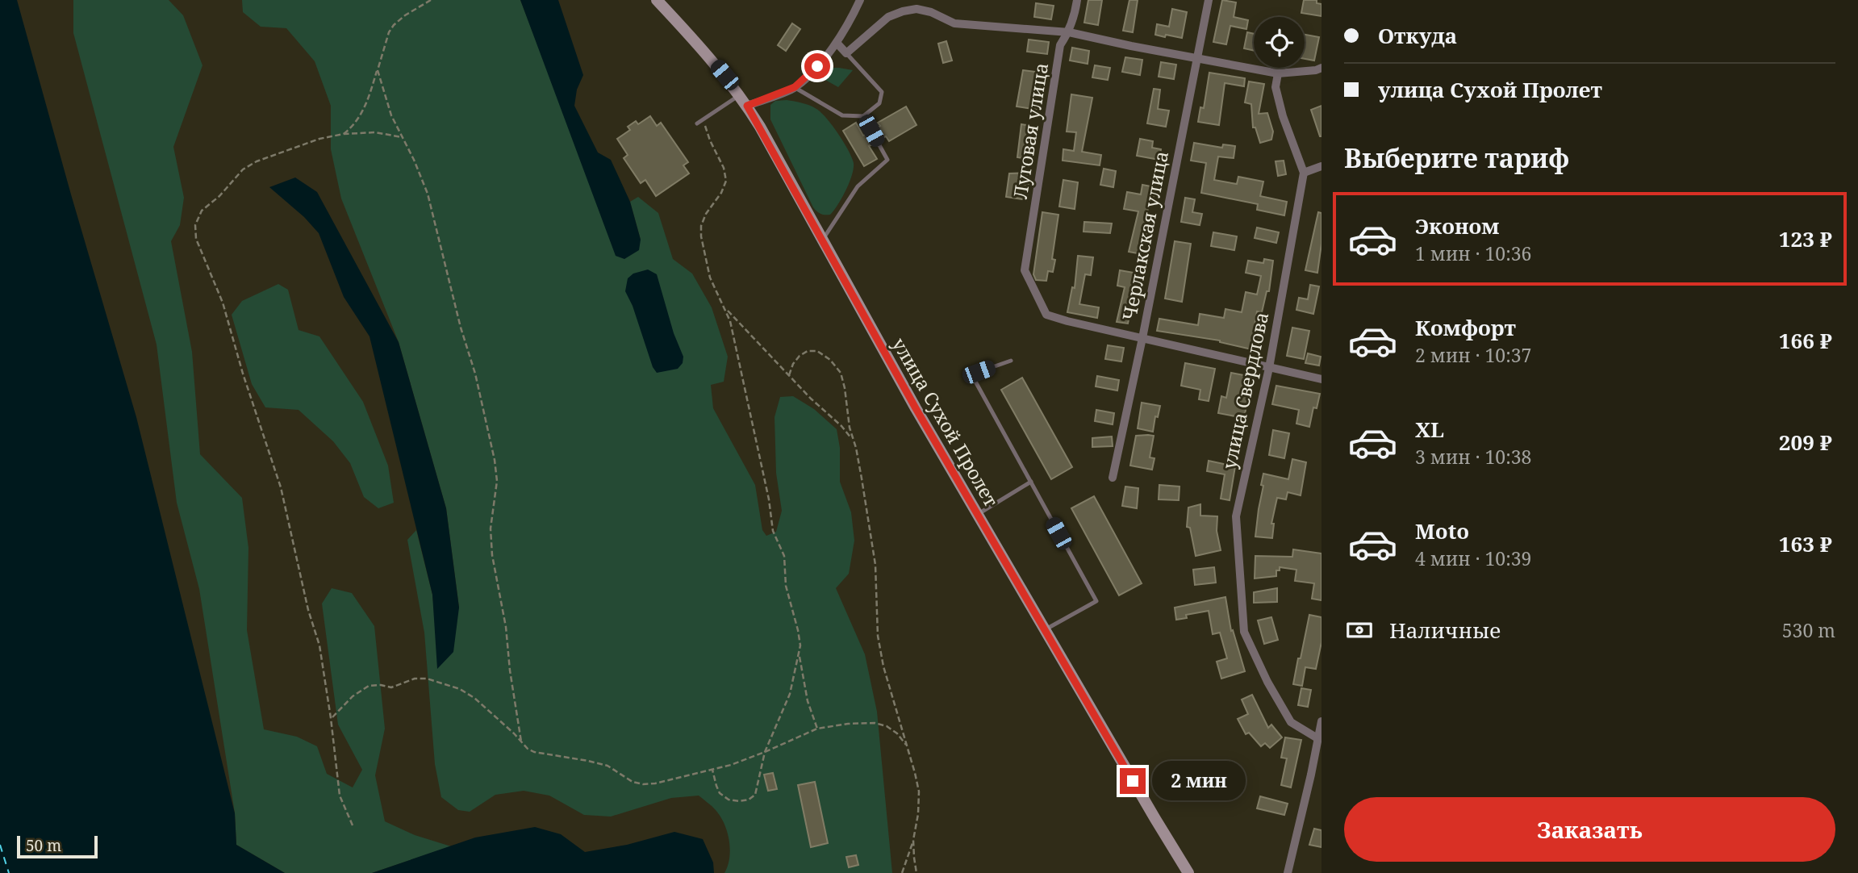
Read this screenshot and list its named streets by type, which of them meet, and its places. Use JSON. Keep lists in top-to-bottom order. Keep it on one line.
{"streets":{"main road":["улица Сухой Пролет"],"street":["Луговая улица","Черлакская улица","улица Свердлова"]},"crossings":[["Луговая улица","Черлакская улица"]],"scale_bar":"50 m","page":{"banner":["Откуда","улица Сухой Пролет"],"heading":"Выберите тариф","list":[{"name":"Эконом","note":"1 мин · 10:36","value":"123 ₽"},{"name":"Комфорт","note":"2 мин · 10:37","value":"166 ₽"},{"name":"XL","note":"3 мин · 10:38","value":"209 ₽"},{"name":"Moto","note":"4 мин · 10:39","value":"163 ₽"}],"pay":["Наличные","530 m"],"bubble":"2 мин","buttons":"Заказать","scale":"50 m"}}
